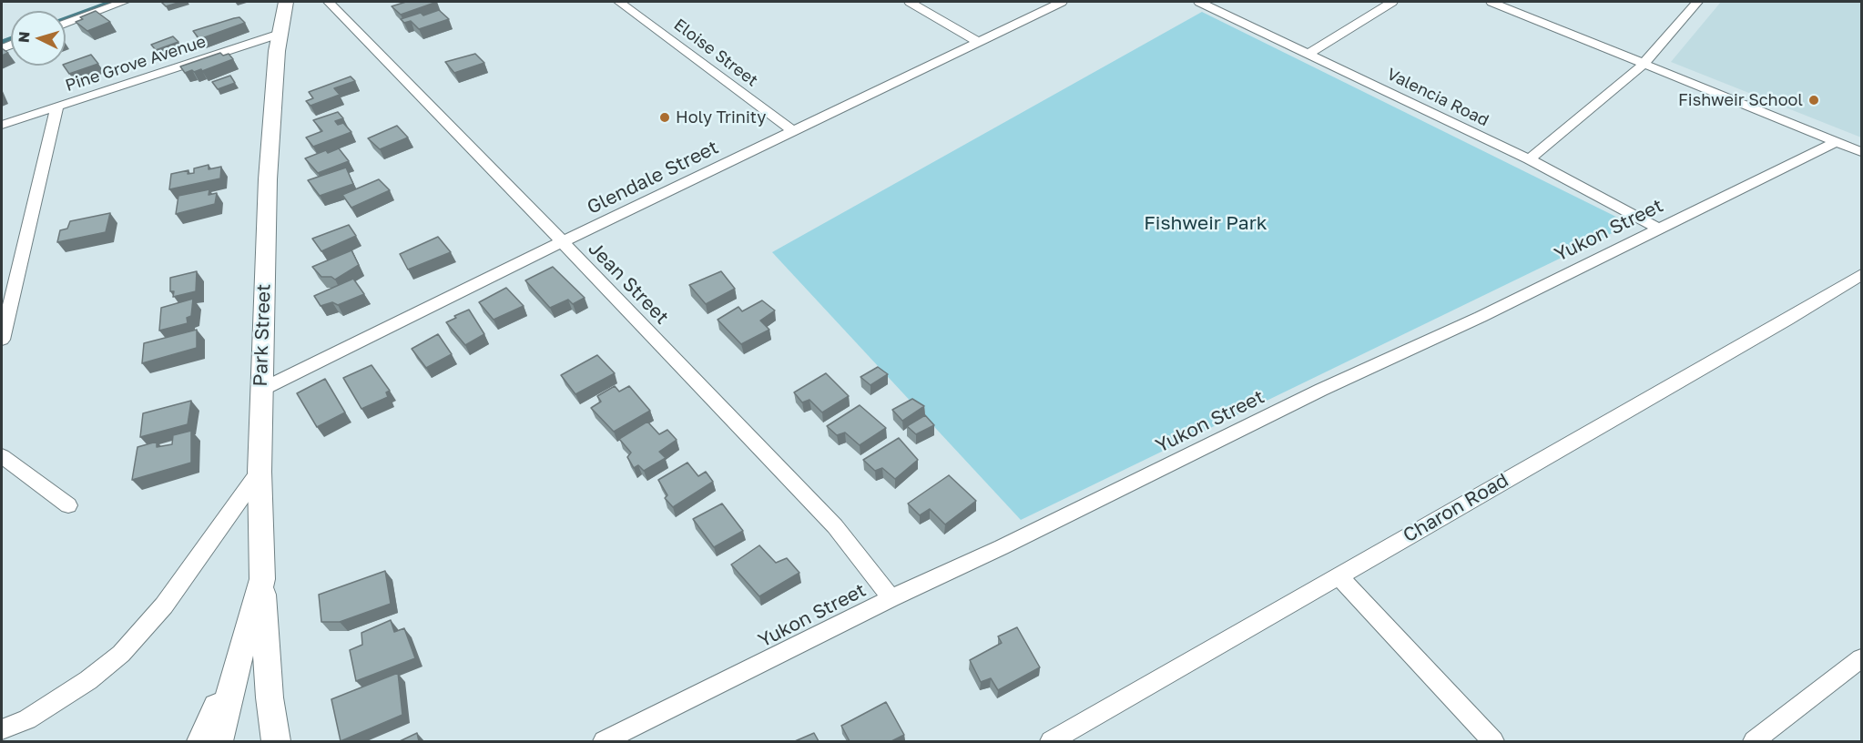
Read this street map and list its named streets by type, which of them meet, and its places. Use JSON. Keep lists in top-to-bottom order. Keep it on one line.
{"streets":{"street":["Eloise Street","Pine Grove Avenue","Valencia Road","Glendale Street","Yukon Street","Jean Street","Park Street","Charon Road"]},"crossings":[["Eloise Street","Glendale Street"],["Pine Grove Avenue","Park Street"],["Valencia Road","Yukon Street"],["Glendale Street","Jean Street"],["Glendale Street","Park Street"],["Yukon Street","Jean Street"]],"parks":["Fishweir Park"],"places":["Fishweir School","Holy Trinity"],"north":"left"}
